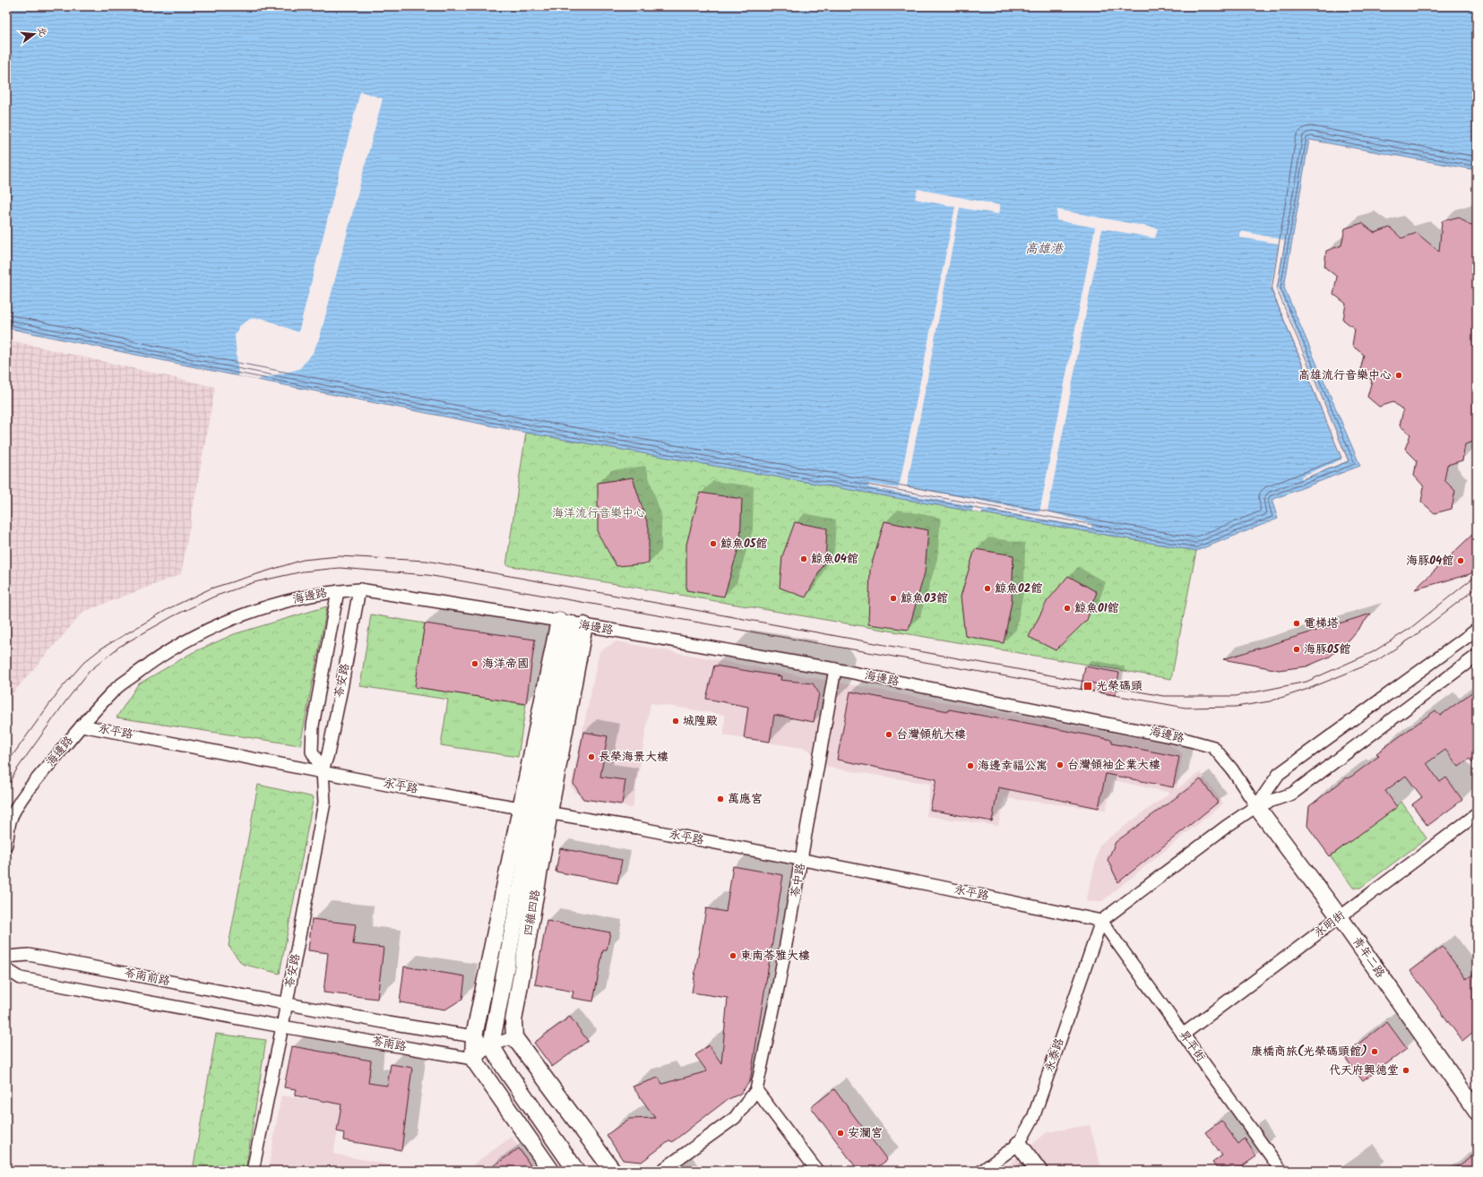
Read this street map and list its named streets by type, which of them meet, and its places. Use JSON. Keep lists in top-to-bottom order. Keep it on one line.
{"streets":{"street":["海邊路","苓安路","永平路","苓中路","四維四路","永明街","青年二路","苓南前路","苓南路","昇平街","永泰路"]},"crossings":[["海邊路","苓安路"],["海邊路","永平路"],["海邊路","苓中路"],["海邊路","四維四路"],["海邊路","青年二路"],["苓安路","永平路"],["苓安路","苓南前路"],["苓安路","苓南路"],["永平路","苓中路"],["永平路","四維四路"],["永平路","昇平街"],["永平路","永泰路"],["四維四路","苓南路"],["永明街","青年二路"],["永明街","昇平街"],["苓南前路","苓南路"],["昇平街","永泰路"]],"water":["高雄港"],"parks":["海洋流行音樂中心"],"places":{"other":["高雄流行音樂中心","鯨魚05館","鯨魚04館","海豚04館","鯨魚02館","鯨魚03館","鯨魚01館","電梯塔","海豚05館","海洋帝國","城隍殿","台灣領航大樓","長榮海景大樓","台灣領袖企業大樓","海邊幸福公寓","萬應宮","東南苓雅大樓","康橋商旅(光榮碼頭館)","代天府興德堂","安瀾宮"],"transit":["光榮碼頭"]},"north":"right"}
